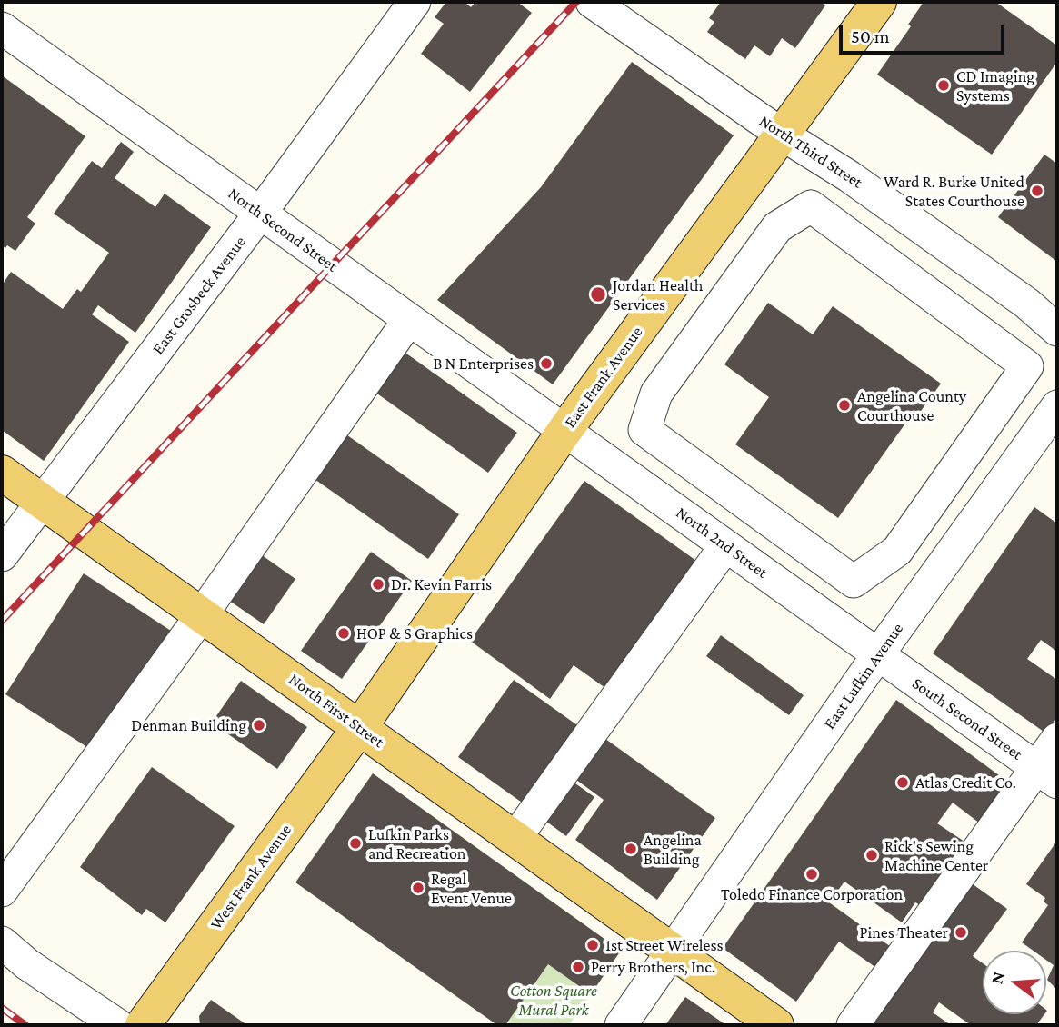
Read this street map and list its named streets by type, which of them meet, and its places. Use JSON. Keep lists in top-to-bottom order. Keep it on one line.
{"streets":{"main road":["East Frank Avenue","North First Street","West Frank Avenue"],"street":["North Third Street","North Second Street","East Grosbeck Avenue","North 2nd Street","East Lufkin Avenue","South Second Street"]},"crossings":[["North Third Street","East Frank Avenue"],["North Second Street","East Grosbeck Avenue"],["North Second Street","East Frank Avenue"],["North Second Street","North 2nd Street"],["East Grosbeck Avenue","North First Street"],["East Frank Avenue","North 2nd Street"],["East Frank Avenue","North First Street"],["East Frank Avenue","West Frank Avenue"],["North 2nd Street","East Lufkin Avenue"],["North 2nd Street","South Second Street"],["East Lufkin Avenue","North First Street"],["East Lufkin Avenue","South Second Street"],["North First Street","West Frank Avenue"]],"parks":["Cotton Square Mural Park"],"places":["CD Imaging Systems","Ward R. Burke United States Courthouse","Jordan Health Services","B N Enterprises","Angelina County Courthouse","Dr. Kevin Farris","HOP & S Graphics","Denman Building","Atlas Credit Co.","Lufkin Parks and Recreation","Angelina Building","Rick's Sewing Machine Center","Toledo Finance Corporation","Regal Event Venue","Pines Theater","1st Street Wireless","Perry Brothers, Inc."],"scale_bar":"50 m","north":"left"}
